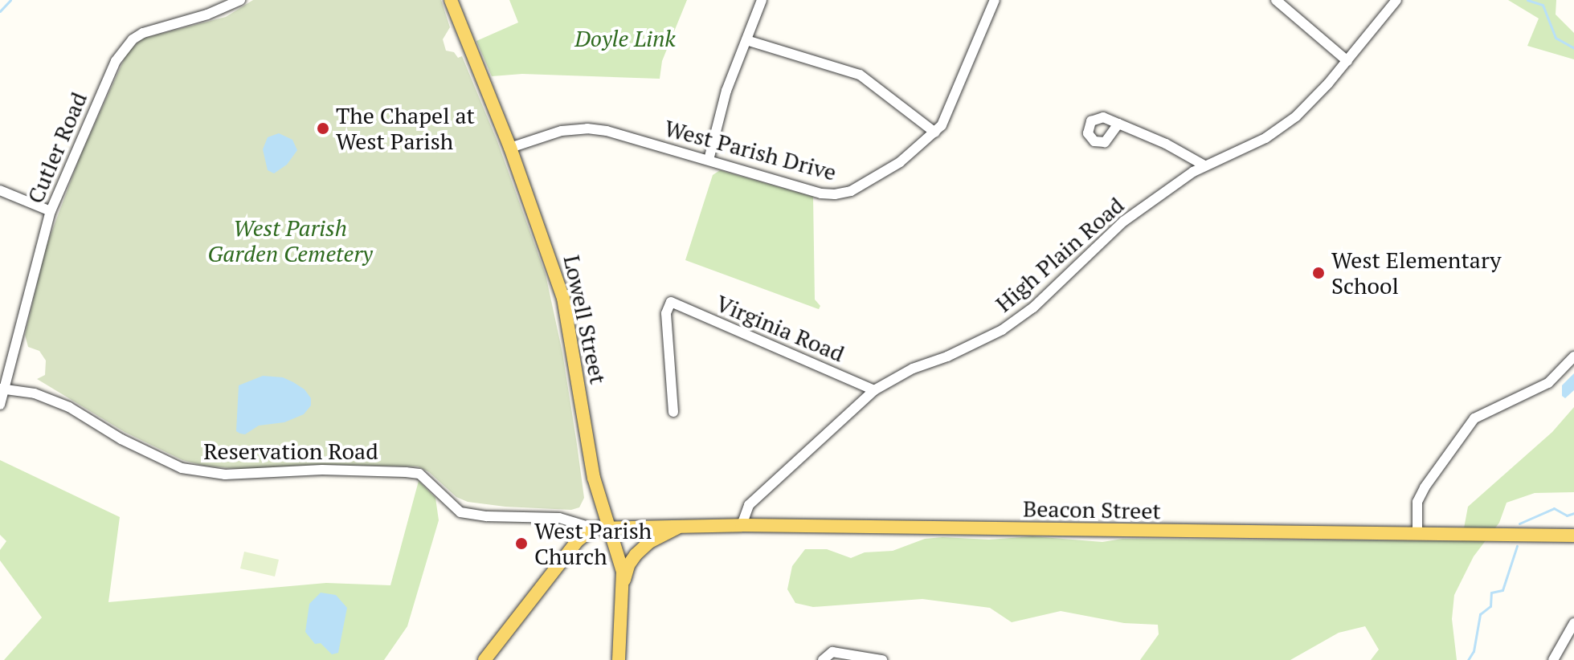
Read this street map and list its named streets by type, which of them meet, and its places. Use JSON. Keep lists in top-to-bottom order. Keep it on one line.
{"streets":{"main road":["Lowell Street","Beacon Street"],"street":["Cutler Road","West Parish Drive","High Plain Road","Virginia Road","Reservation Road"]},"crossings":[["Cutler Road","Reservation Road"],["West Parish Drive","Lowell Street"],["High Plain Road","Virginia Road"],["High Plain Road","Beacon Street"],["Lowell Street","Beacon Street"],["Reservation Road","Beacon Street"]],"parks":["Doyle Link","West Parish Garden Cemetery"],"places":["The Chapel at West Parish","West Elementary School","West Parish Church"]}
